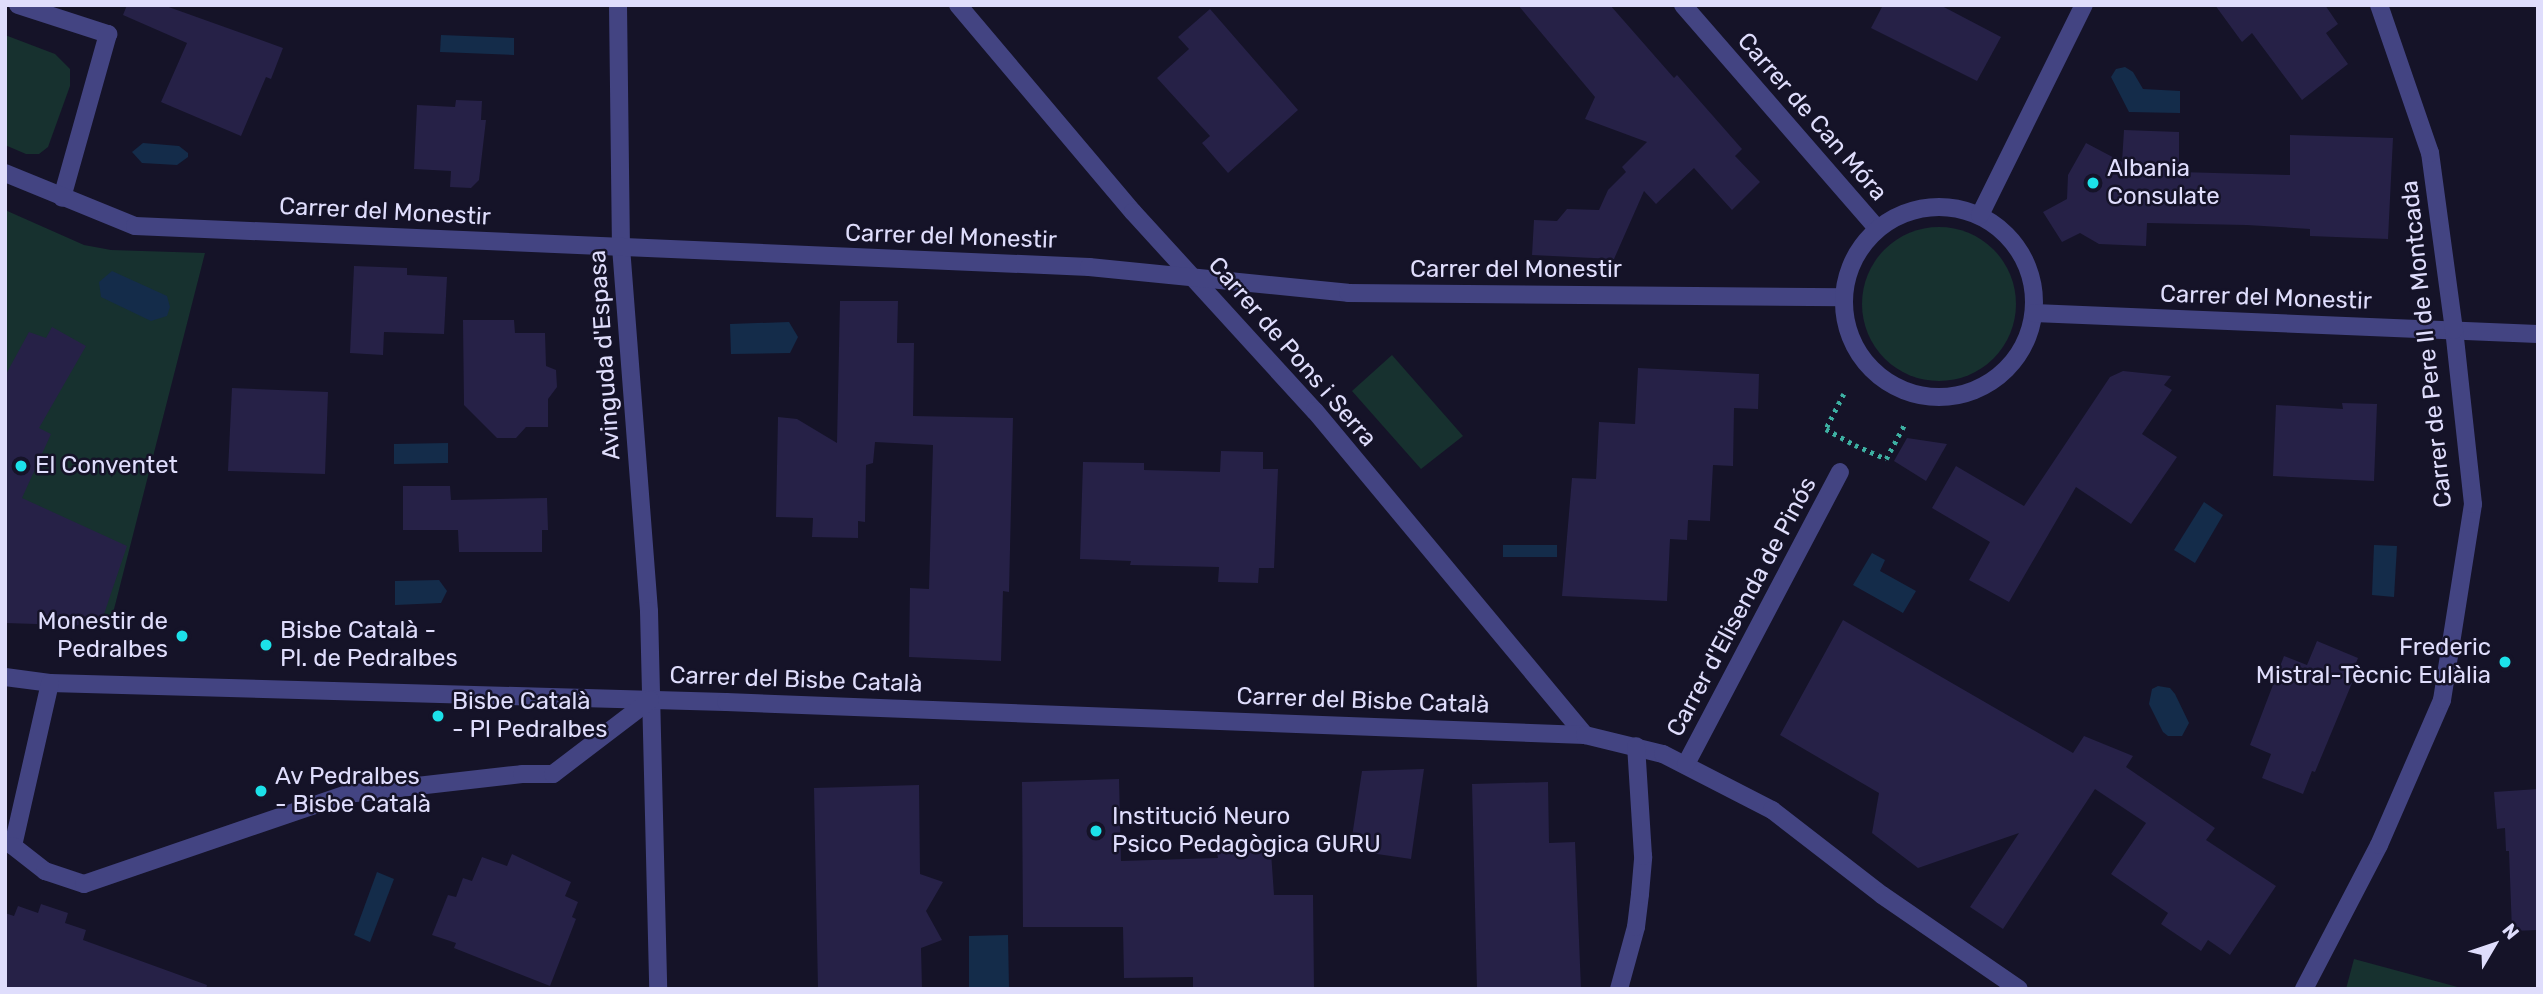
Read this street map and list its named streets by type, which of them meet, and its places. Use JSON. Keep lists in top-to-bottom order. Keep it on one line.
{"streets":{"street":["Carrer de Can Móra","Carrer del Monestir","Carrer de Pere II de Montcada","Carrer de Pons i Serra","Avinguda d'Espasa","Carrer d'Elisenda de Pinós","Carrer del Bisbe Català"]},"crossings":[["Carrer de Can Móra","Carrer del Monestir"],["Carrer del Monestir","Carrer de Pere II de Montcada"],["Carrer del Monestir","Carrer de Pons i Serra"],["Carrer del Monestir","Avinguda d'Espasa"],["Carrer de Pons i Serra","Carrer del Bisbe Català"],["Avinguda d'Espasa","Carrer del Bisbe Català"],["Carrer d'Elisenda de Pinós","Carrer del Bisbe Català"]],"places":["Albania Consulate","El Conventet","Monestir de Pedralbes","Bisbe Català - Pl. de Pedralbes","Frederic Mistral-Tècnic Eulàlia","Bisbe Català - Pl Pedralbes","Av Pedralbes - Bisbe Català","Institució Neuro Psico Pedagògica GURU"],"north":"top right"}
